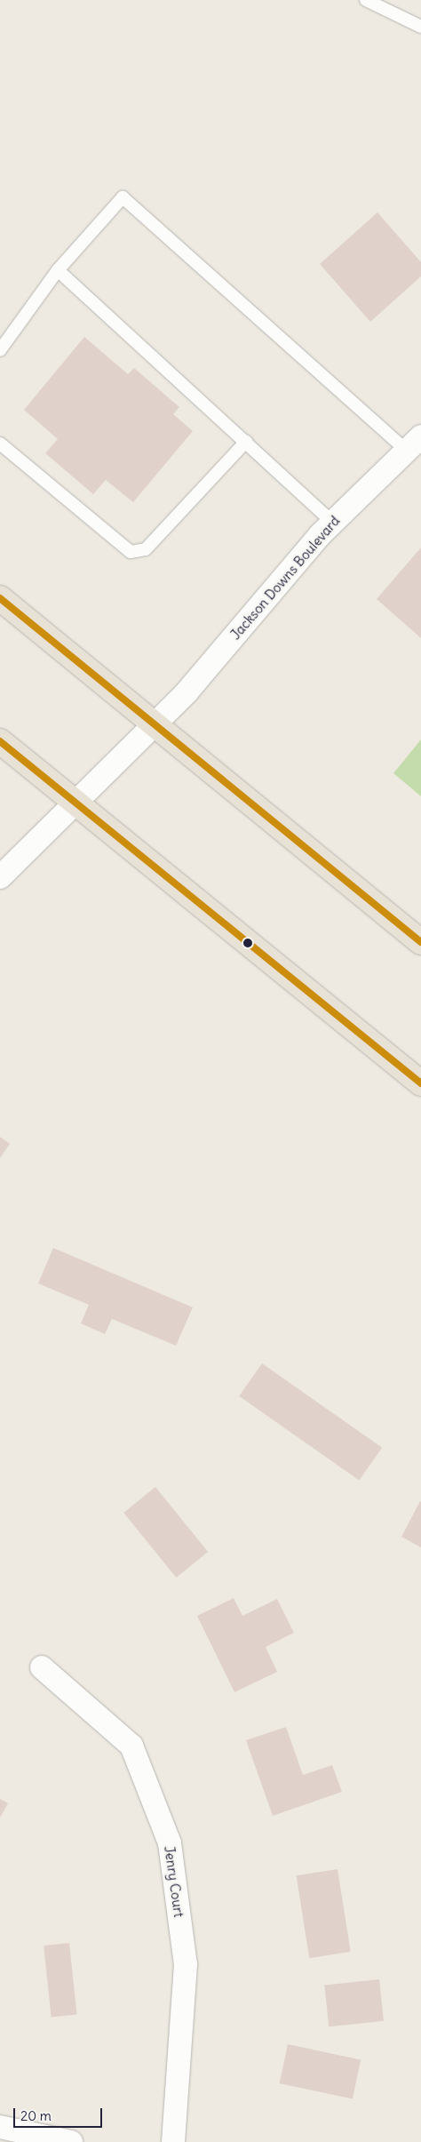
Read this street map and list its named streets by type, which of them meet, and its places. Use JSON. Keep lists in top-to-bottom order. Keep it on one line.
{"streets":{"street":["Jackson Downs Boulevard","Jenry Court"]},"scale_bar":"20 m"}
